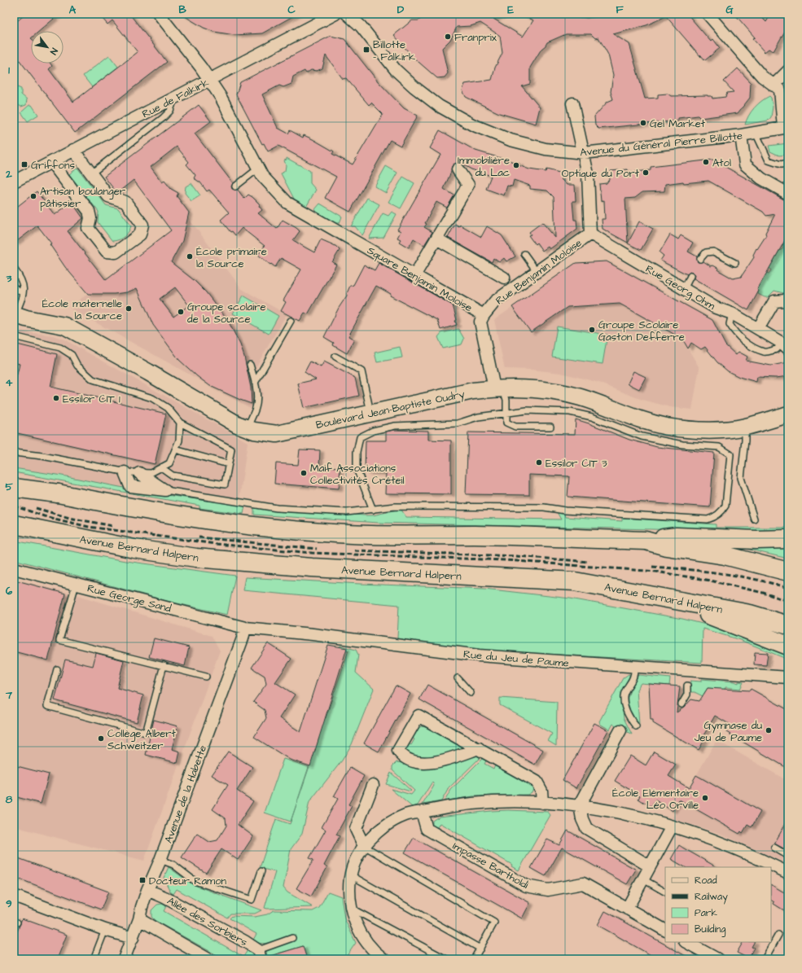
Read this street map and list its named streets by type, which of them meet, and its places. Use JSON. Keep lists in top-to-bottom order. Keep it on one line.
{"streets":{"main road":["Avenue Bernard Halpern"],"street":["Rue de Falkirk","Avenue du Général Pierre Billotte","Rue Benjamin Moloise","Square Benjamin Moloise","Rue Georg Ohm","Boulevard Jean-Baptiste Oudry","Rue George Sand","Rue du Jeu de Paume","Avenue de la Habette","Impasse Bartholdi","Allée des Sorbiers"]},"crossings":[["Rue de Falkirk","Square Benjamin Moloise"],["Avenue du Général Pierre Billotte","Rue Benjamin Moloise"],["Rue Benjamin Moloise","Rue Georg Ohm"],["Rue Benjamin Moloise","Boulevard Jean-Baptiste Oudry"],["Rue George Sand","Rue du Jeu de Paume"],["Rue George Sand","Avenue de la Habette"],["Rue du Jeu de Paume","Avenue de la Habette"],["Avenue de la Habette","Allée des Sorbiers"]],"places":{"other":["Franprix","Gel Market","Atol","Immobilière du Lac","Optique du Port","Artisan boulanger pâtissier","École primaire la Source","École maternelle la Source","Groupe scolaire de la Source","Groupe Scolaire Gaston Defferre","Essilor CIT 1","Essilor CIT 3","Maif Associations Collectivités Créteil","Gymnase du Jeu de Paume","Collège Albert Schweitzer","École Elémentaire Léo Orville"],"transit":["Billotte - Falkirk","Griffons","Docteur Ramon"]},"legend":["Road","Railway","Park","Building"],"north":"bottom right","grid":{"columns":["A","B","C","D","E","F","G"],"rows":["1","2","3","4","5","6","7","8","9"]}}
